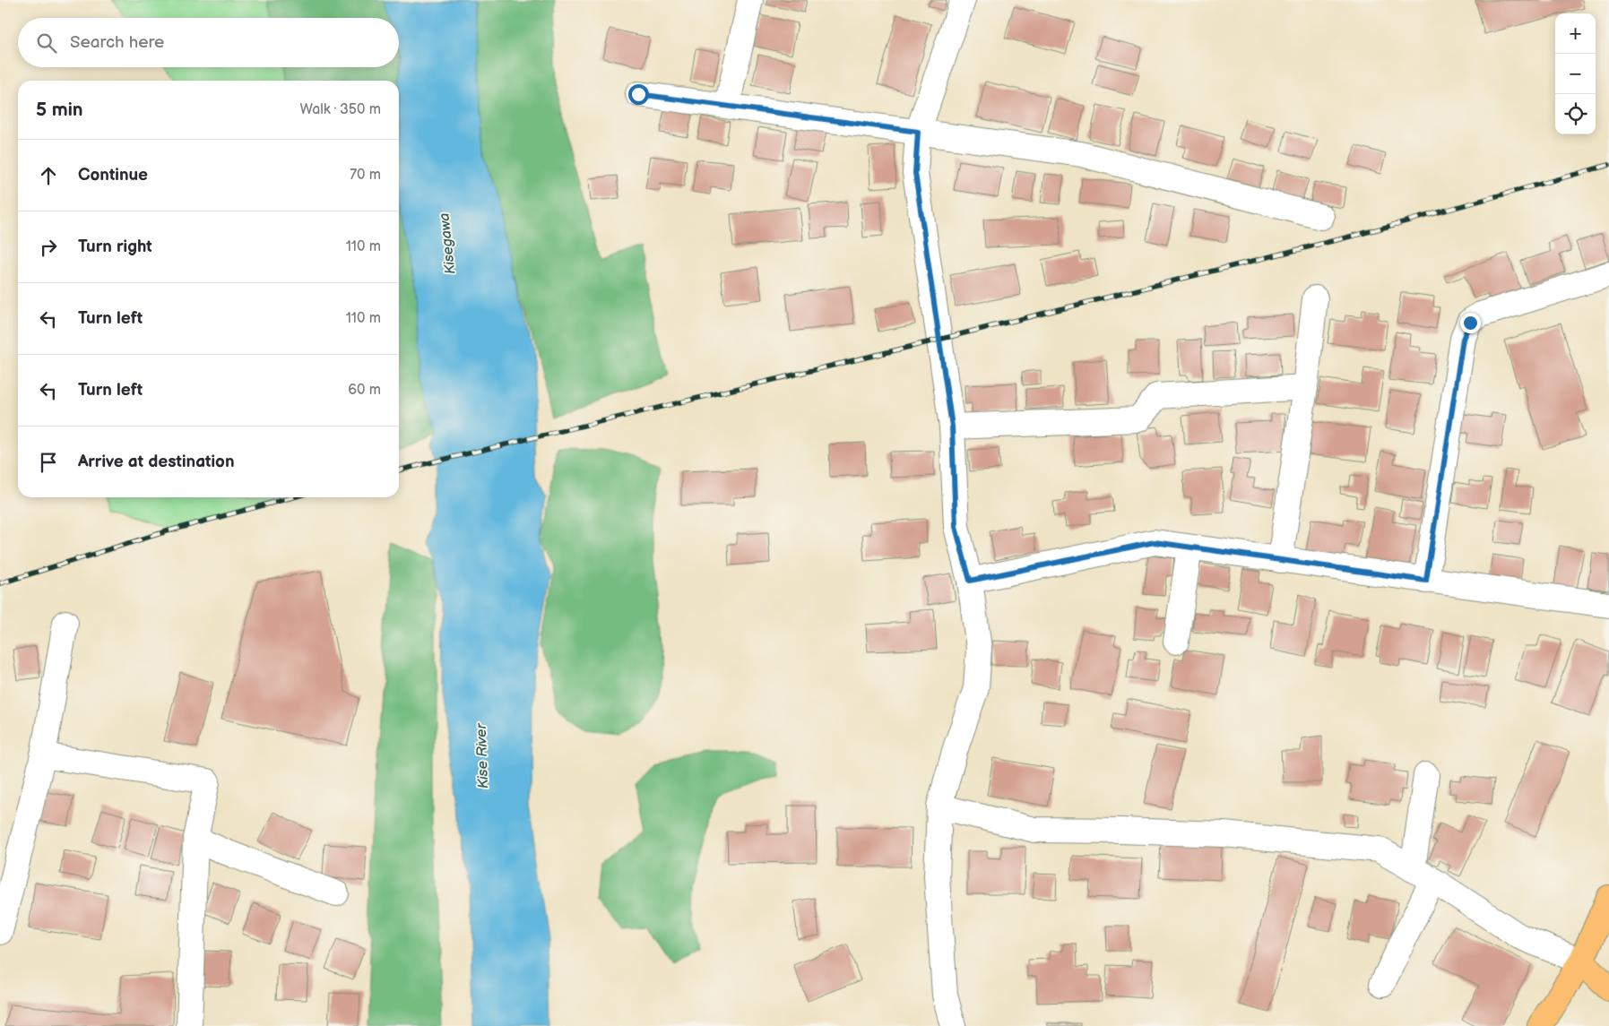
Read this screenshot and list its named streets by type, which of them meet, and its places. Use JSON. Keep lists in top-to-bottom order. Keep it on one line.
{"water":["Kisegawa","Kise River"],"page":{"map_buttons":["+","−"],"search":"Search here","heading":["5 min","Walk · 350 m"],"list":[["Continue","70 m"],["Turn right","110 m"],["Turn left","110 m"],["Turn left","60 m"],"Arrive at destination"]}}
